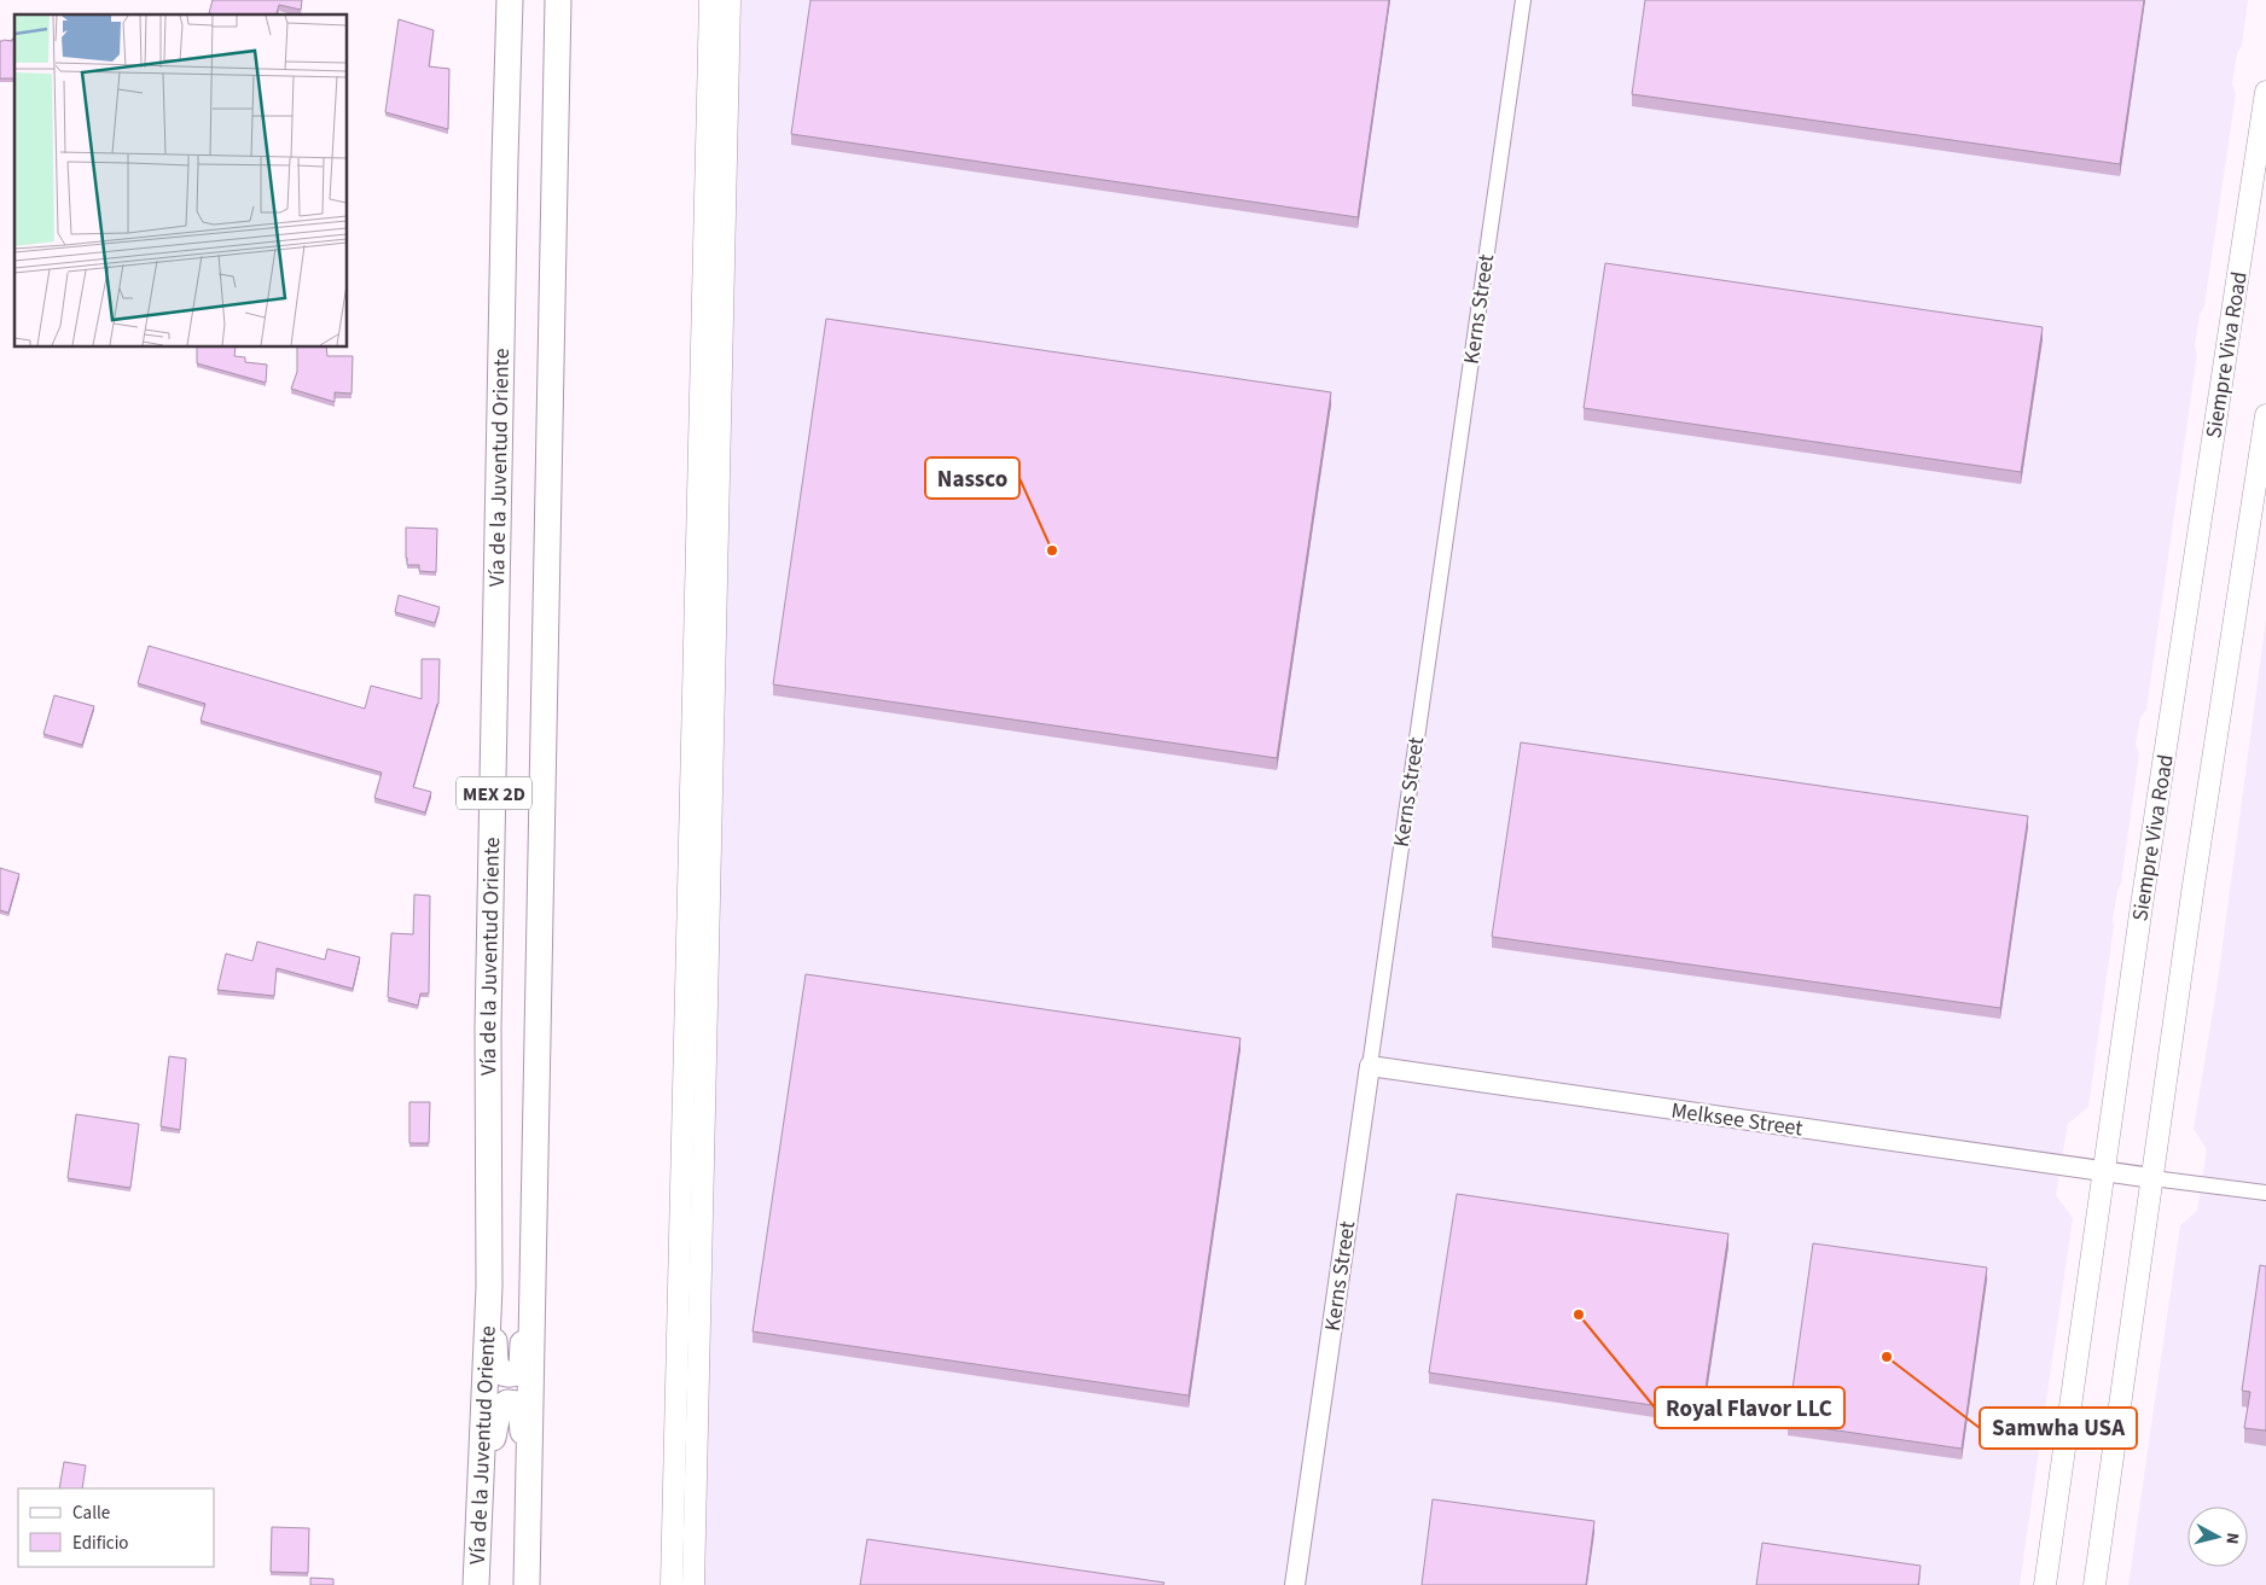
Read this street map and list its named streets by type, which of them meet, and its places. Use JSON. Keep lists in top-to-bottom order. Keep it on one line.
{"streets":{"highway":["Vía de la Juventud Oriente","MEX 2D"],"main road":["Siempre Viva Road"],"street":["Kerns Street","Melksee Street"]},"crossings":[["Kerns Street","Melksee Street"],["Siempre Viva Road","Melksee Street"]],"places":["Nassco","Royal Flavor LLC","Samwha USA"],"legend":["Calle","Edificio"],"north":"right"}
